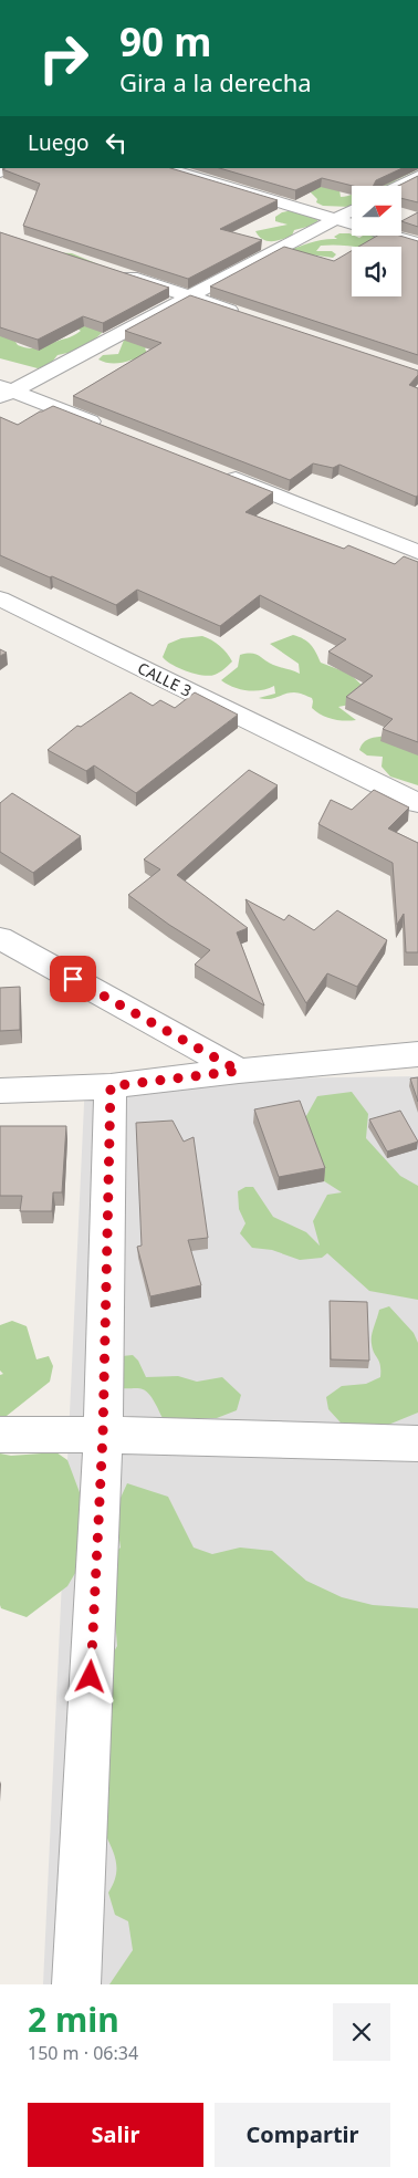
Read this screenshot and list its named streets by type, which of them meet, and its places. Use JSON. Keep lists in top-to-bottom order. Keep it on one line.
{"streets":{"street":["CALLE 3"]},"north":"right","page":{"turn":["90 m","Gira a la derecha"],"then":"Luego","heading":["2 min","150 m · 06:34"],"buttons":["Salir","Compartir"]}}
